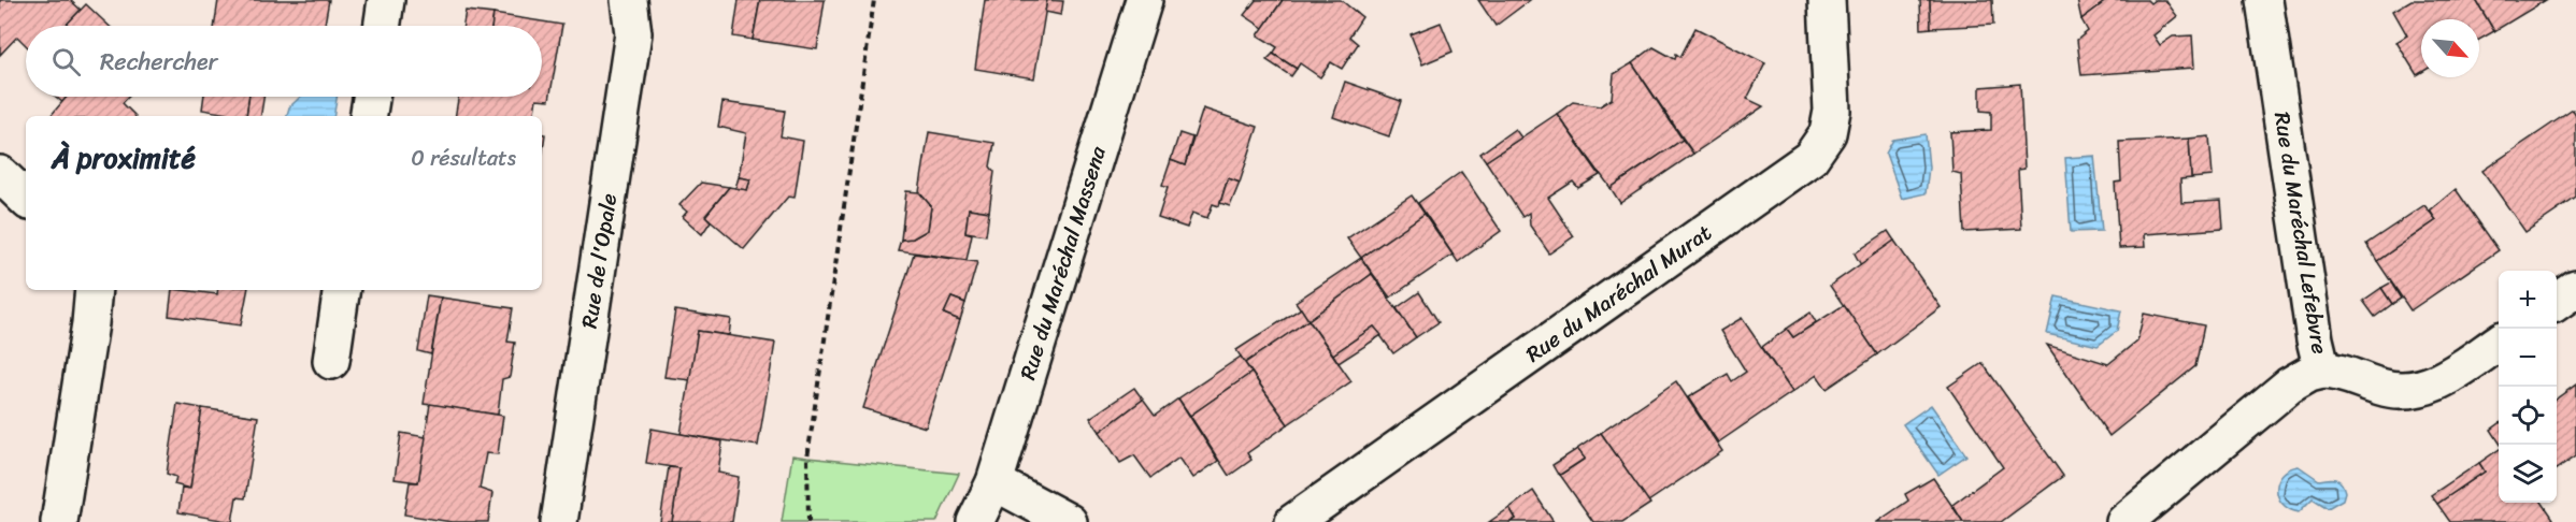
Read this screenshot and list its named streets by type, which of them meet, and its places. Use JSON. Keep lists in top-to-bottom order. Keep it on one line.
{"streets":{"street":["Rue du Maréchal Lefebvre","Rue de l'Opale","Rue du Maréchal Massena","Rue du Maréchal Murat"]},"north":"bottom right","page":{"search":"Rechercher","heading":["À proximité","0 résultats"],"map_buttons":["+","−"]}}
